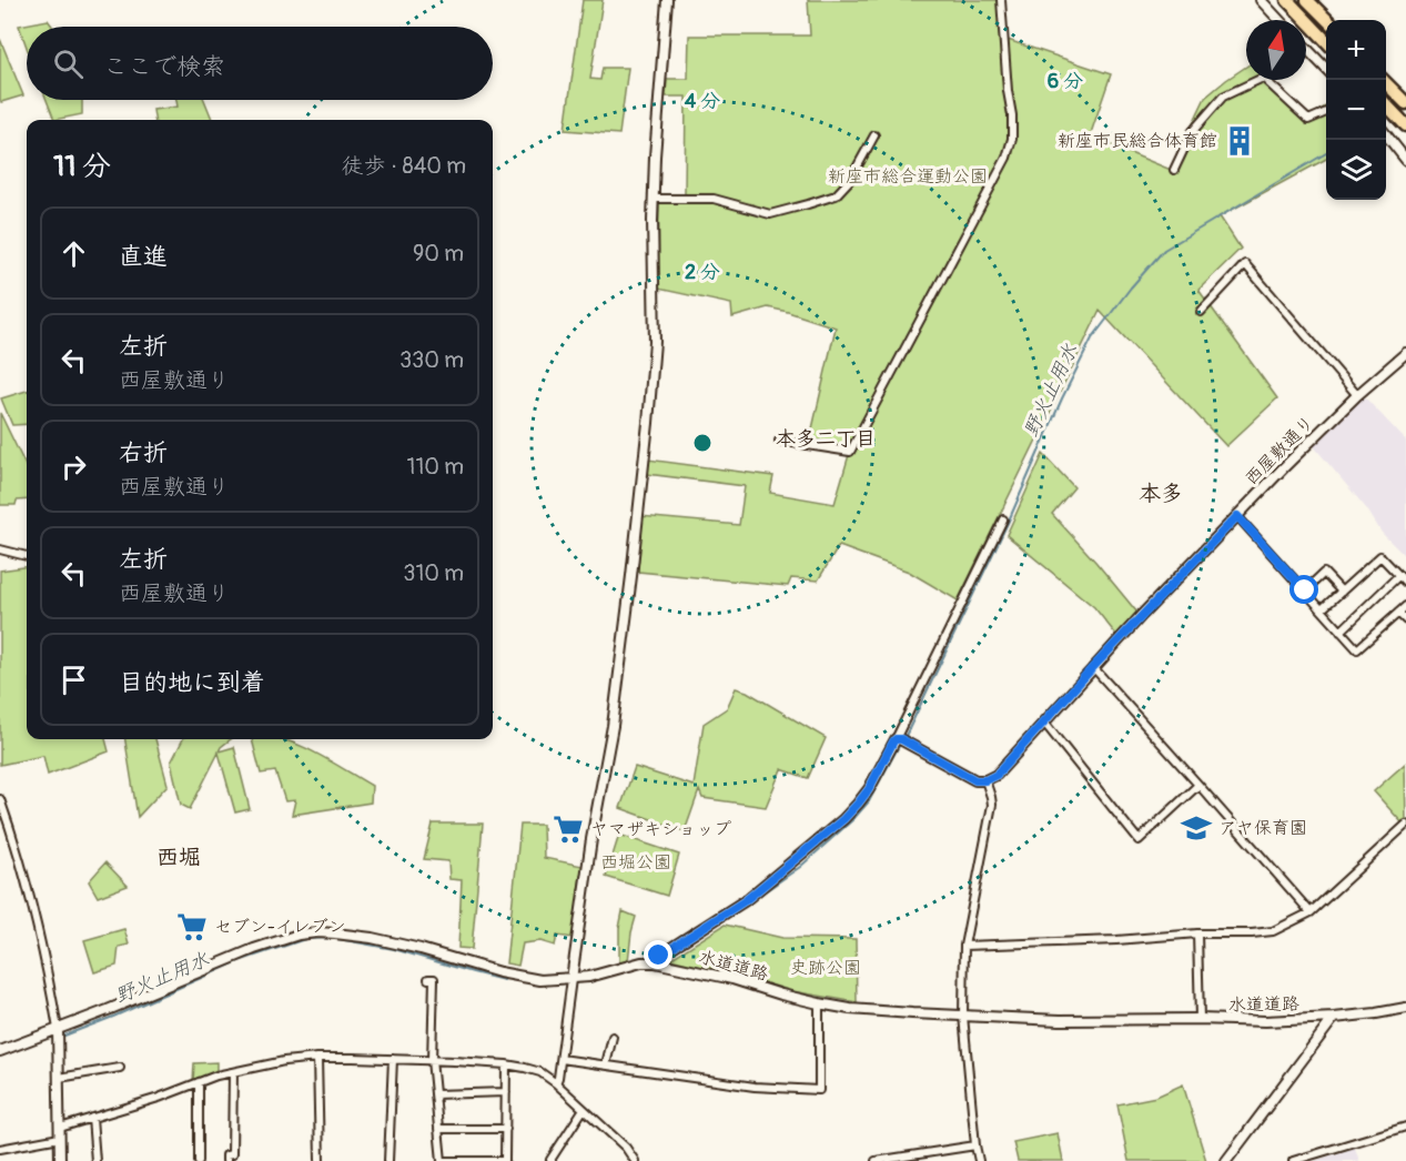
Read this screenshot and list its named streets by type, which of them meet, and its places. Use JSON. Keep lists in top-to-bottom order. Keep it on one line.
{"streets":{"street":["西屋敷通り","水道道路"]},"districts":["本多二丁目","本多","西堀"],"water":["野火止用水"],"parks":["新座市総合運動公園","西堀公園","史跡公園"],"places":{"building":["新座市民総合体育館"],"school or university":["アヤ保育園"],"supermarket":["ヤマザキショップ","セブン-イレブン"]},"north":"top","page":{"map_buttons":["+","−"],"search":"ここで検索","heading":["11 分","徒歩 · 840 m"],"list":[["直進","90 m"],["左折","西屋敷通り","330 m"],["右折","西屋敷通り","110 m"],["左折","西屋敷通り","310 m"],"目的地に到着"]},"rings":["6 分","4 分","2 分"]}
